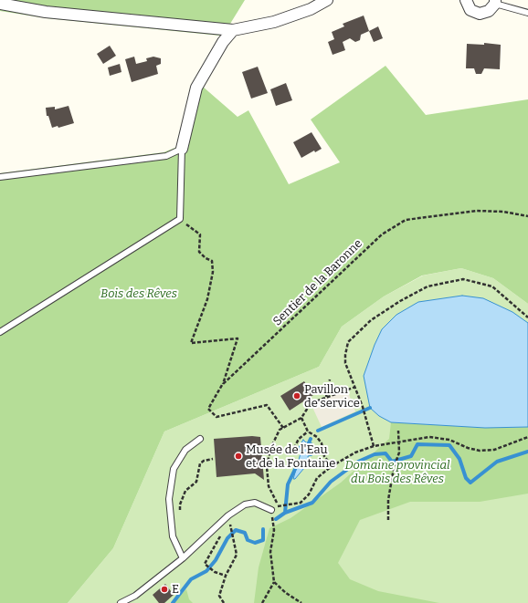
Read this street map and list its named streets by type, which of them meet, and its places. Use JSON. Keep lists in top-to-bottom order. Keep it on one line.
{"streets":{"path":["Sentier de la Baronne"]},"parks":["Bois des Rêves","Domaine provincial du Bois des Rêves"],"places":["Pavillon de service","Musée de l'Eau et de la Fontaine","E"]}
